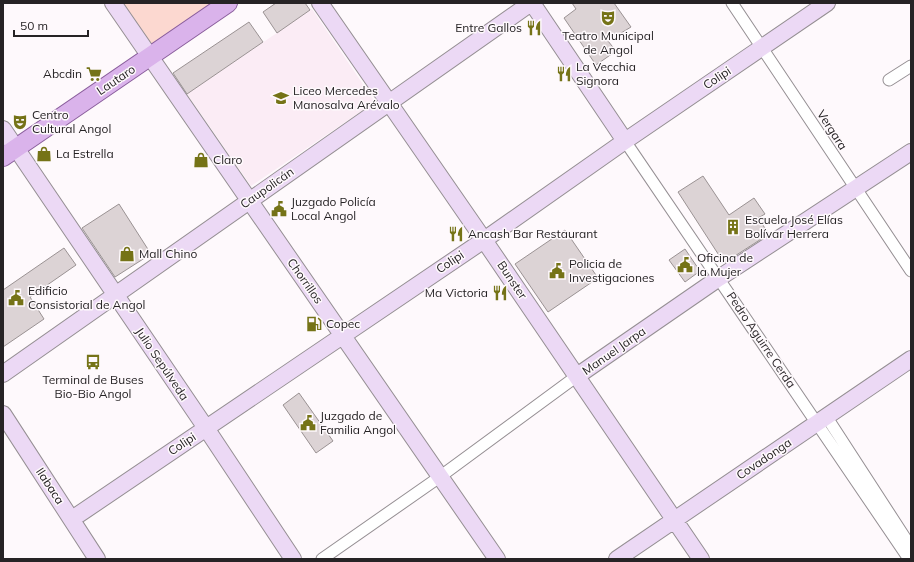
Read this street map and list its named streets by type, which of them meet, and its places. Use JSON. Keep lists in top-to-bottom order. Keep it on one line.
{"streets":{"main road":["Lautaro"],"street":["Colipi","Vergara","Caupolicán","Bunster","Chorrillos","Pedro Aguirre Cerda","Manuel Jarpa","Julio Sepúlveda","Covadonga","Ilabaca"]},"crossings":[["Colipi","Vergara"],["Colipi","Bunster"],["Colipi","Chorrillos"],["Colipi","Pedro Aguirre Cerda"],["Colipi","Julio Sepúlveda"],["Colipi","Ilabaca"],["Lautaro","Chorrillos"],["Lautaro","Julio Sepúlveda"],["Vergara","Manuel Jarpa"],["Caupolicán","Bunster"],["Caupolicán","Chorrillos"],["Caupolicán","Pedro Aguirre Cerda"],["Caupolicán","Julio Sepúlveda"],["Bunster","Manuel Jarpa"],["Bunster","Covadonga"],["Chorrillos","Manuel Jarpa"],["Pedro Aguirre Cerda","Manuel Jarpa"],["Pedro Aguirre Cerda","Covadonga"]],"places":{"theatre":["Teatro Municipal de Angol","Centro Cultural Angol"],"restaurant":["Entre Gallos","La Vecchia Signora","Ancash Bar Restaurant","Ma Victoria"],"supermarket":["Abcdin"],"school or university":["Liceo Mercedes Manosalva Arévalo"],"shop":["La Estrella","Claro","Mall Chino"],"public building":["Juzgado Policía Local Angol","Oficina de la Mujer","Policia de Investigaciones","Edificio Consistorial de Angol","Juzgado de Familia Angol"],"building":["Escuela José Elías Bolívar Herrera"],"fuel station":["Copec"],"bus stop":["Terminal de Buses Bio-Bio Angol"]},"scale_bar":"50 m"}
